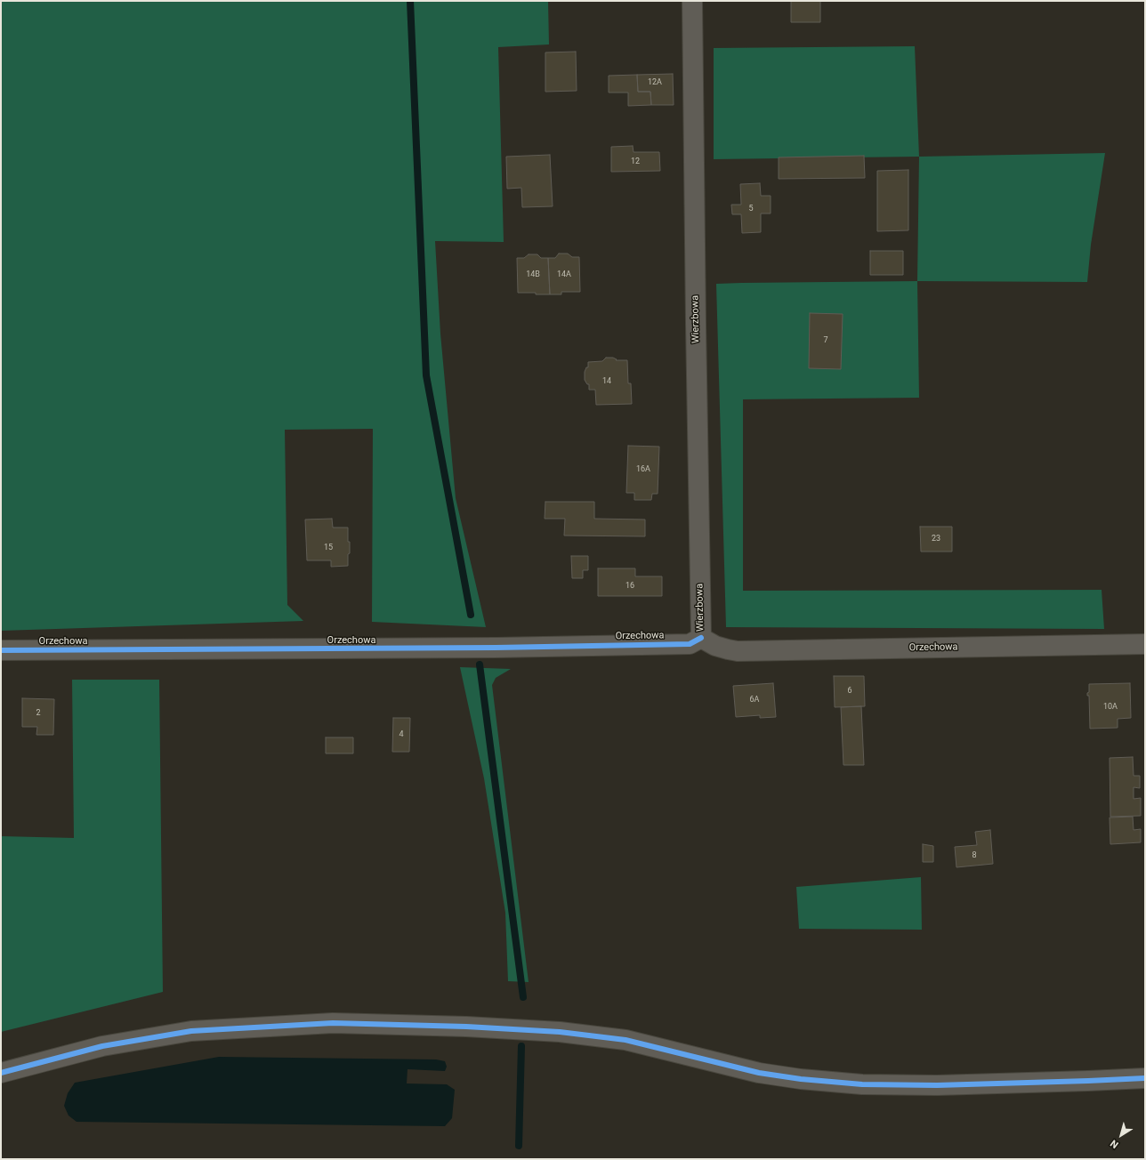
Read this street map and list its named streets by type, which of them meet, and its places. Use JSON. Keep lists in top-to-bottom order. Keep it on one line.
{"streets":{"street":["Wierzbowa","Orzechowa"]},"crossings":[["Wierzbowa","Orzechowa"]],"house_numbers":["12A","12","5","14B","14A","7","14","16A","23","15","16","6","6A","10A","2","4","8"],"north":"bottom left"}
